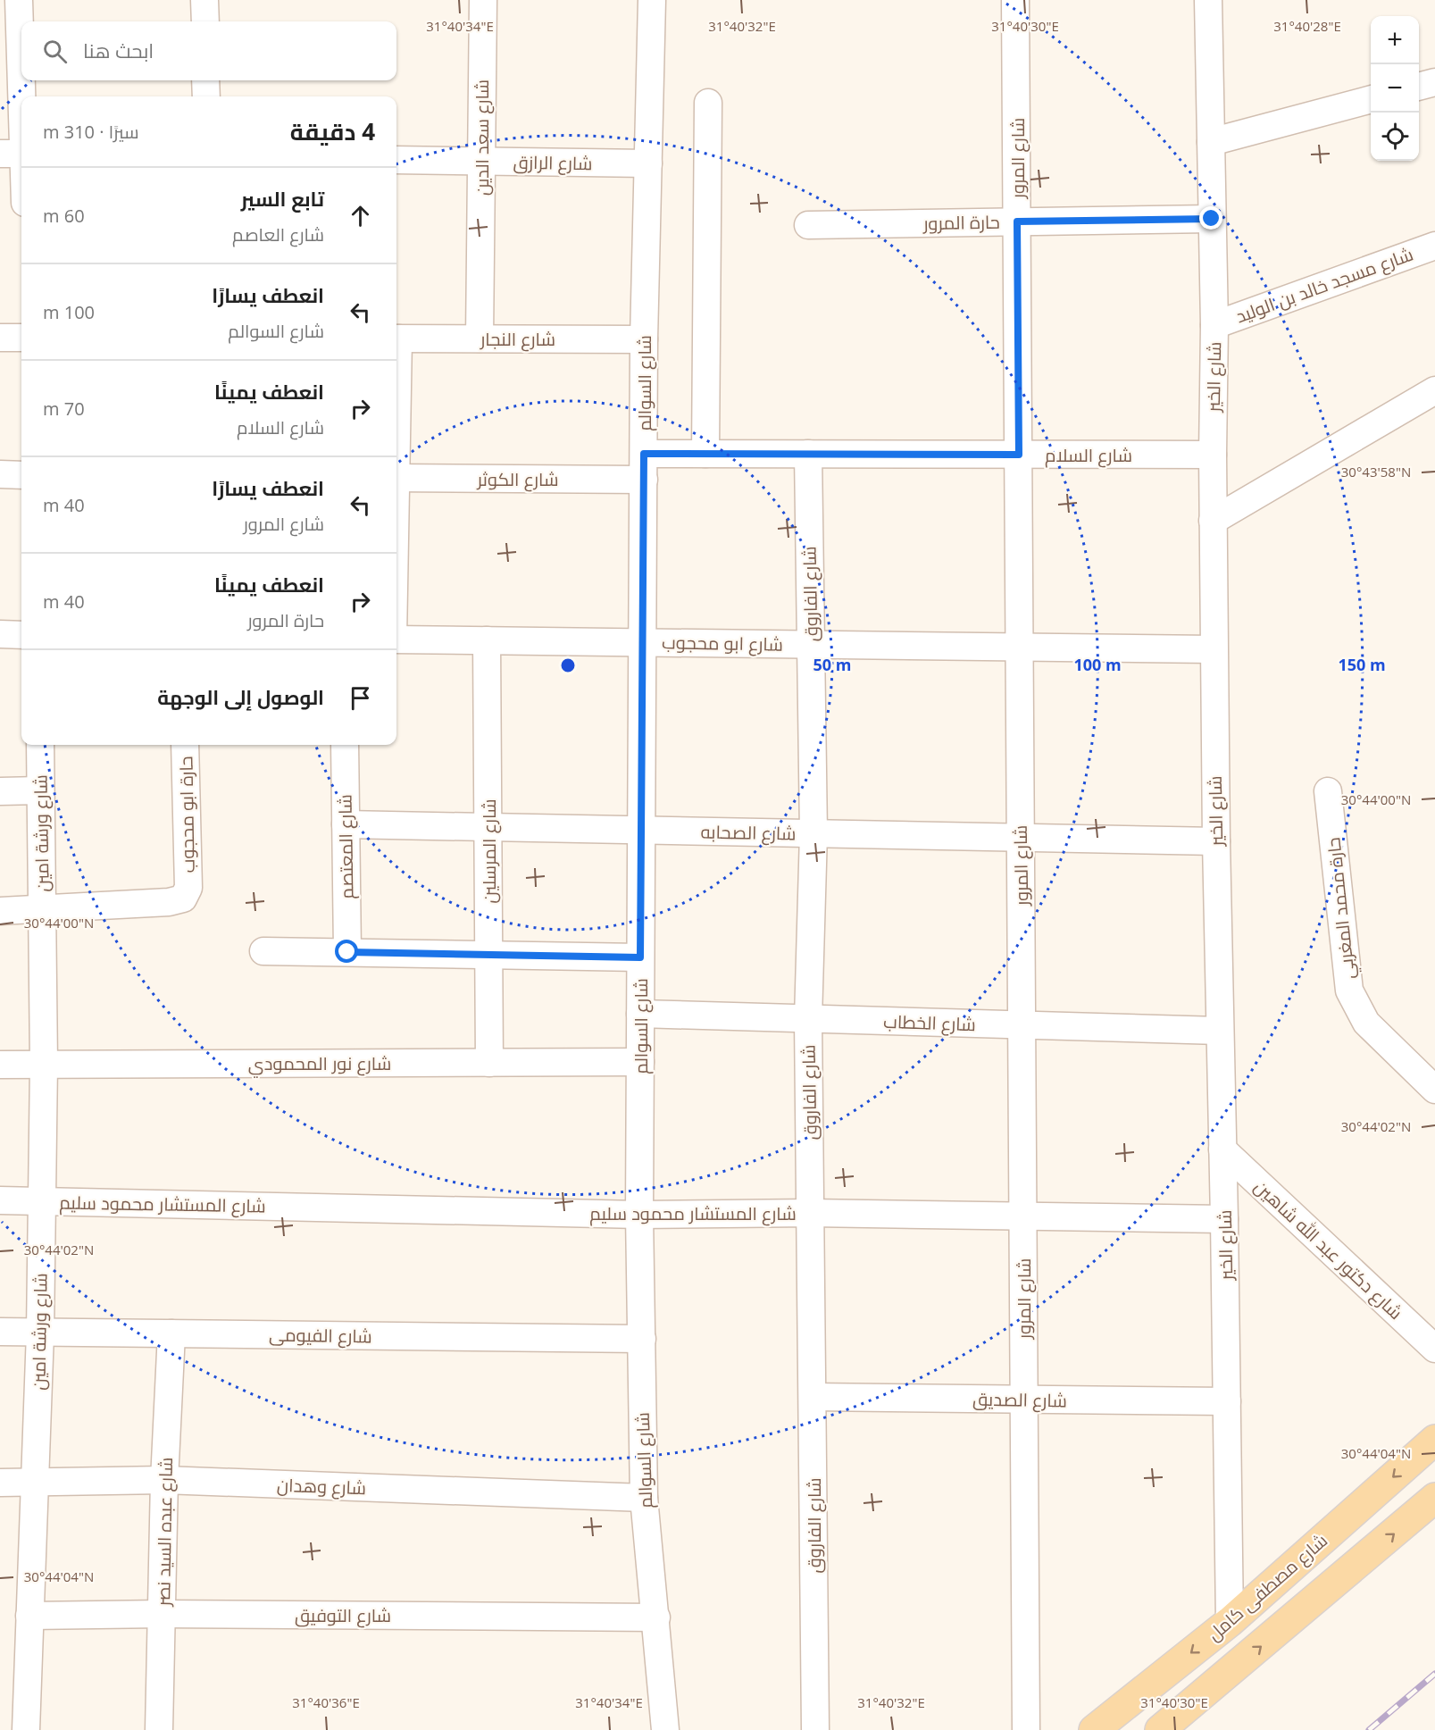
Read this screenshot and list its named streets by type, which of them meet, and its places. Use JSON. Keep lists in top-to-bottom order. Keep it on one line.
{"streets":{"main road":["شارع مصطفى كامل"],"street":["شارع سعد الدين","شارع المرور","شارع الرازق","حارة المرور","شارع مسجد خالد بن الوليد","شارع النجار","شارع الخير","شارع السوالم","شارع السلام","شارع الكوثر","شارع الفاروق","شارع ابو محجوب","حارة ابو محجوب","شارع الصحابه","شارع ورشة امين","شارع المعتصم","شارع المرسلين","حارة محمد المغربي","شارع الخطاب","شارع نور المحمودي","شارع المستشار محمود سليم","شارع دكتور عبد الله شاهين","شارع الفيومى","شارع الصديق","شارع وهدان","شارع عبده السيد نصر","شارع التوفيق"]},"crossings":[["شارع سعد الدين","شارع الرازق"],["شارع سعد الدين","شارع النجار"],["شارع المرور","حارة المرور"],["شارع المرور","شارع السلام"],["شارع المرور","شارع ابو محجوب"],["شارع المرور","شارع الصحابه"],["شارع المرور","شارع الخطاب"],["شارع المرور","شارع المستشار محمود سليم"],["شارع المرور","شارع الصديق"],["شارع الرازق","شارع السوالم"],["حارة المرور","شارع الخير"],["شارع مسجد خالد بن الوليد","شارع الخير"],["شارع النجار","شارع السوالم"],["شارع الخير","شارع السلام"],["شارع الخير","شارع ابو محجوب"],["شارع الخير","شارع الصحابه"],["شارع الخير","شارع الخطاب"],["شارع الخير","شارع المستشار محمود سليم"],["شارع الخير","شارع دكتور عبد الله شاهين"],["شارع الخير","شارع الصديق"],["شارع الخير","شارع مصطفى كامل"],["شارع السوالم","شارع السلام"],["شارع السوالم","شارع الكوثر"],["شارع السوالم","شارع ابو محجوب"],["شارع السوالم","شارع الصحابه"],["شارع السوالم","شارع الخطاب"],["شارع السوالم","شارع نور المحمودي"],["شارع السوالم","شارع المستشار محمود سليم"],["شارع السوالم","شارع الفيومى"],["شارع السوالم","شارع وهدان"],["شارع السوالم","شارع التوفيق"],["شارع السلام","شارع الفاروق"],["شارع الفاروق","شارع ابو محجوب"],["شارع الفاروق","شارع الصحابه"],["شارع الفاروق","شارع الخطاب"],["شارع الفاروق","شارع المستشار محمود سليم"],["شارع الفاروق","شارع الصديق"],["شارع ابو محجوب","شارع المرسلين"],["حارة ابو محجوب","شارع ورشة امين"],["شارع الصحابه","شارع المعتصم"],["شارع الصحابه","شارع المرسلين"],["شارع ورشة امين","شارع نور المحمودي"],["شارع ورشة امين","شارع المستشار محمود سليم"],["شارع ورشة امين","شارع الفيومى"],["شارع ورشة امين","شارع وهدان"],["شارع ورشة امين","شارع التوفيق"],["شارع المرسلين","شارع نور المحمودي"],["شارع الفيومى","شارع عبده السيد نصر"],["شارع وهدان","شارع عبده السيد نصر"],["شارع عبده السيد نصر","شارع التوفيق"]],"page":{"map_buttons":["+","−"],"search":"ابحث هنا","heading":["4 دقيقة","سيرًا · 310 m"],"list":[["تابع السير","شارع العاصم","60 m"],["انعطف يسارًا","شارع السوالم","100 m"],["انعطف يمينًا","شارع السلام","70 m"],["انعطف يسارًا","شارع المرور","40 m"],["انعطف يمينًا","حارة المرور","40 m"],"الوصول إلى الوجهة"]},"coordinates":["31°40'30\"E","31°40'28\"E","31°40'34\"E","31°40'32\"E","30°43'58\"N","30°44'00\"N","30°44'02\"N","30°44'04\"N","31°40'36\"E"],"rings":["50 m","100 m","150 m"]}
